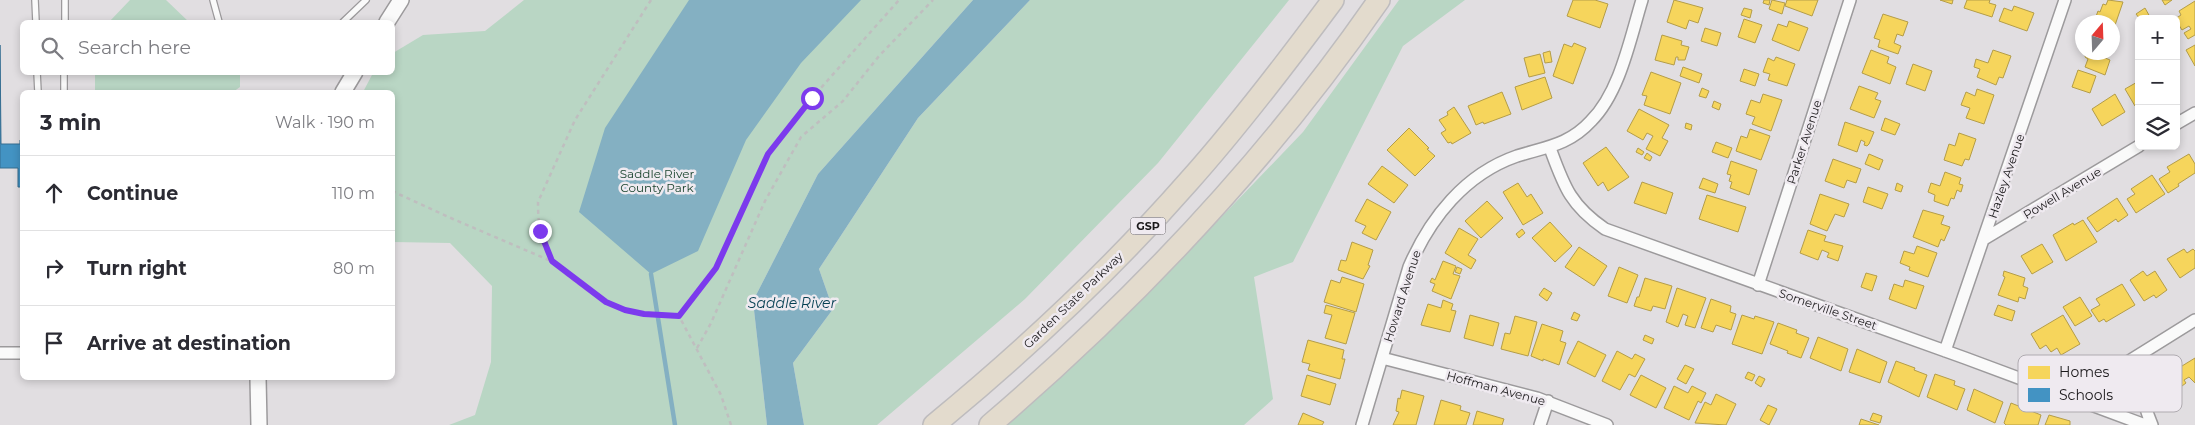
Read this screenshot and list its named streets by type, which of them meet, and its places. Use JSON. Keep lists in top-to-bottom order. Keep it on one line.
{"streets":{"highway":["GSP","Garden State Parkway"],"street":["Parker Avenue","Hazley Avenue","Powell Avenue","Howard Avenue","Somerville Street","Hoffman Avenue"]},"crossings":[["Parker Avenue","Somerville Street"],["Hazley Avenue","Powell Avenue"],["Hazley Avenue","Somerville Street"],["Howard Avenue","Somerville Street"],["Howard Avenue","Hoffman Avenue"]],"water":["Saddle River"],"parks":["Saddle River County Park"],"legend":["Homes","Schools"],"north":"top","page":{"map_buttons":["+","−"],"search":"Search here","heading":["3 min","Walk · 190 m"],"list":[["Continue","110 m"],["Turn right","80 m"],"Arrive at destination"]}}
